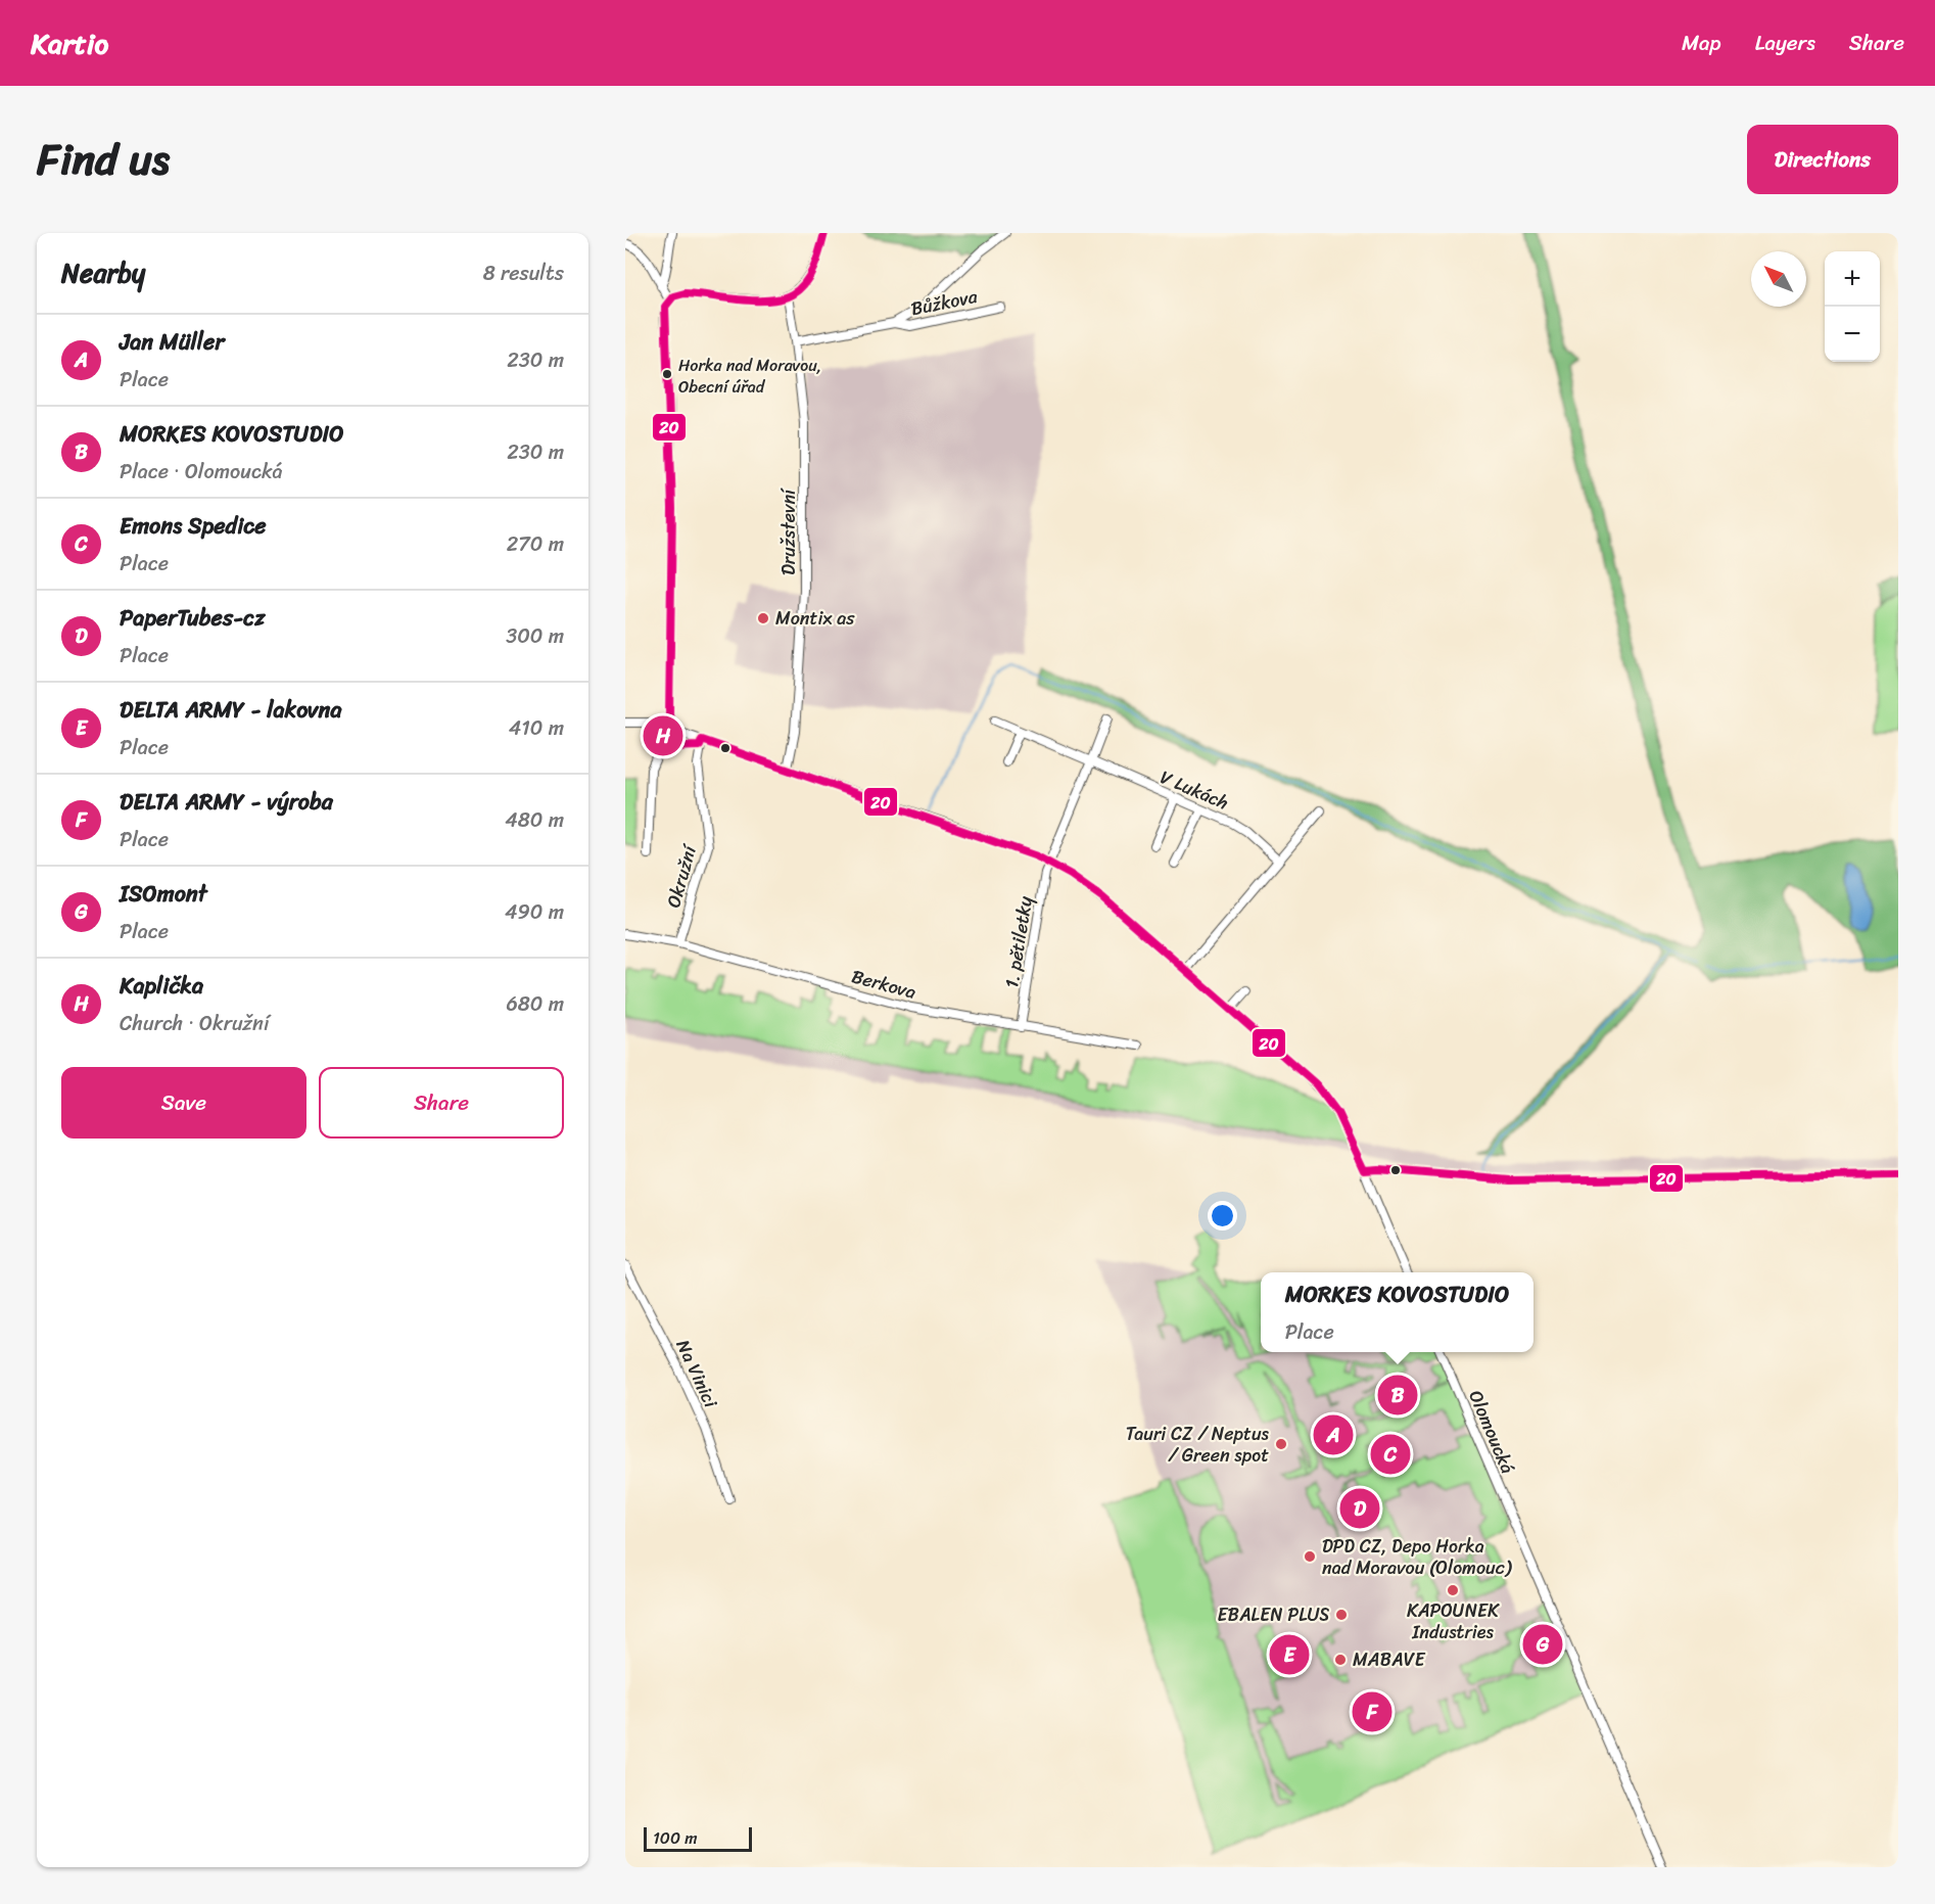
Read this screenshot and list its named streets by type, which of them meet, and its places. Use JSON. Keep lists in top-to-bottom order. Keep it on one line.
{"streets":{"street":["Bůžkova","Družstevní","V Lukách","Okružní","1. pětiletky","Berkova","Na Vinici","Olomoucká"]},"crossings":[["Bůžkova","Družstevní"],["Okružní","Berkova"],["1. pětiletky","Berkova"]],"places":["Horka nad Moravou, Obecní úřad","Montix as","Tauri CZ / Neptus / Green spot","DPD CZ, Depo Horka nad Moravou (Olomouc)","KAPOUNEK Industries","EBALEN PLUS","MABAVE"],"lines":["transit line 20"],"scale_bar":"100 m","north":"top left","page":{"header":"Kartio","nav":["Map","Layers","Share"],"title":"Find us","buttons":["Directions",["Save","Share"]],"heading":["Nearby","8 results"],"map_buttons":["+","−"],"list":[{"mark":"A","name":"Jan Müller","note":"Place","value":"230 m"},{"mark":"B","name":"MORKES KOVOSTUDIO","note":"Place · Olomoucká","value":"230 m"},{"mark":"C","name":"Emons Spedice","note":"Place","value":"270 m"},{"mark":"D","name":"PaperTubes-cz","note":"Place","value":"300 m"},{"mark":"E","name":"DELTA ARMY - lakovna","note":"Place","value":"410 m"},{"mark":"F","name":"DELTA ARMY - výroba","note":"Place","value":"480 m"},{"mark":"G","name":"ISOmont","note":"Place","value":"490 m"},{"mark":"H","name":"Kaplička","note":"Church · Okružní","value":"680 m"}],"pins":["H","B","A","C","D","G","E","F"],"popup":["MORKES KOVOSTUDIO","Place"],"scale":"100 m"}}
